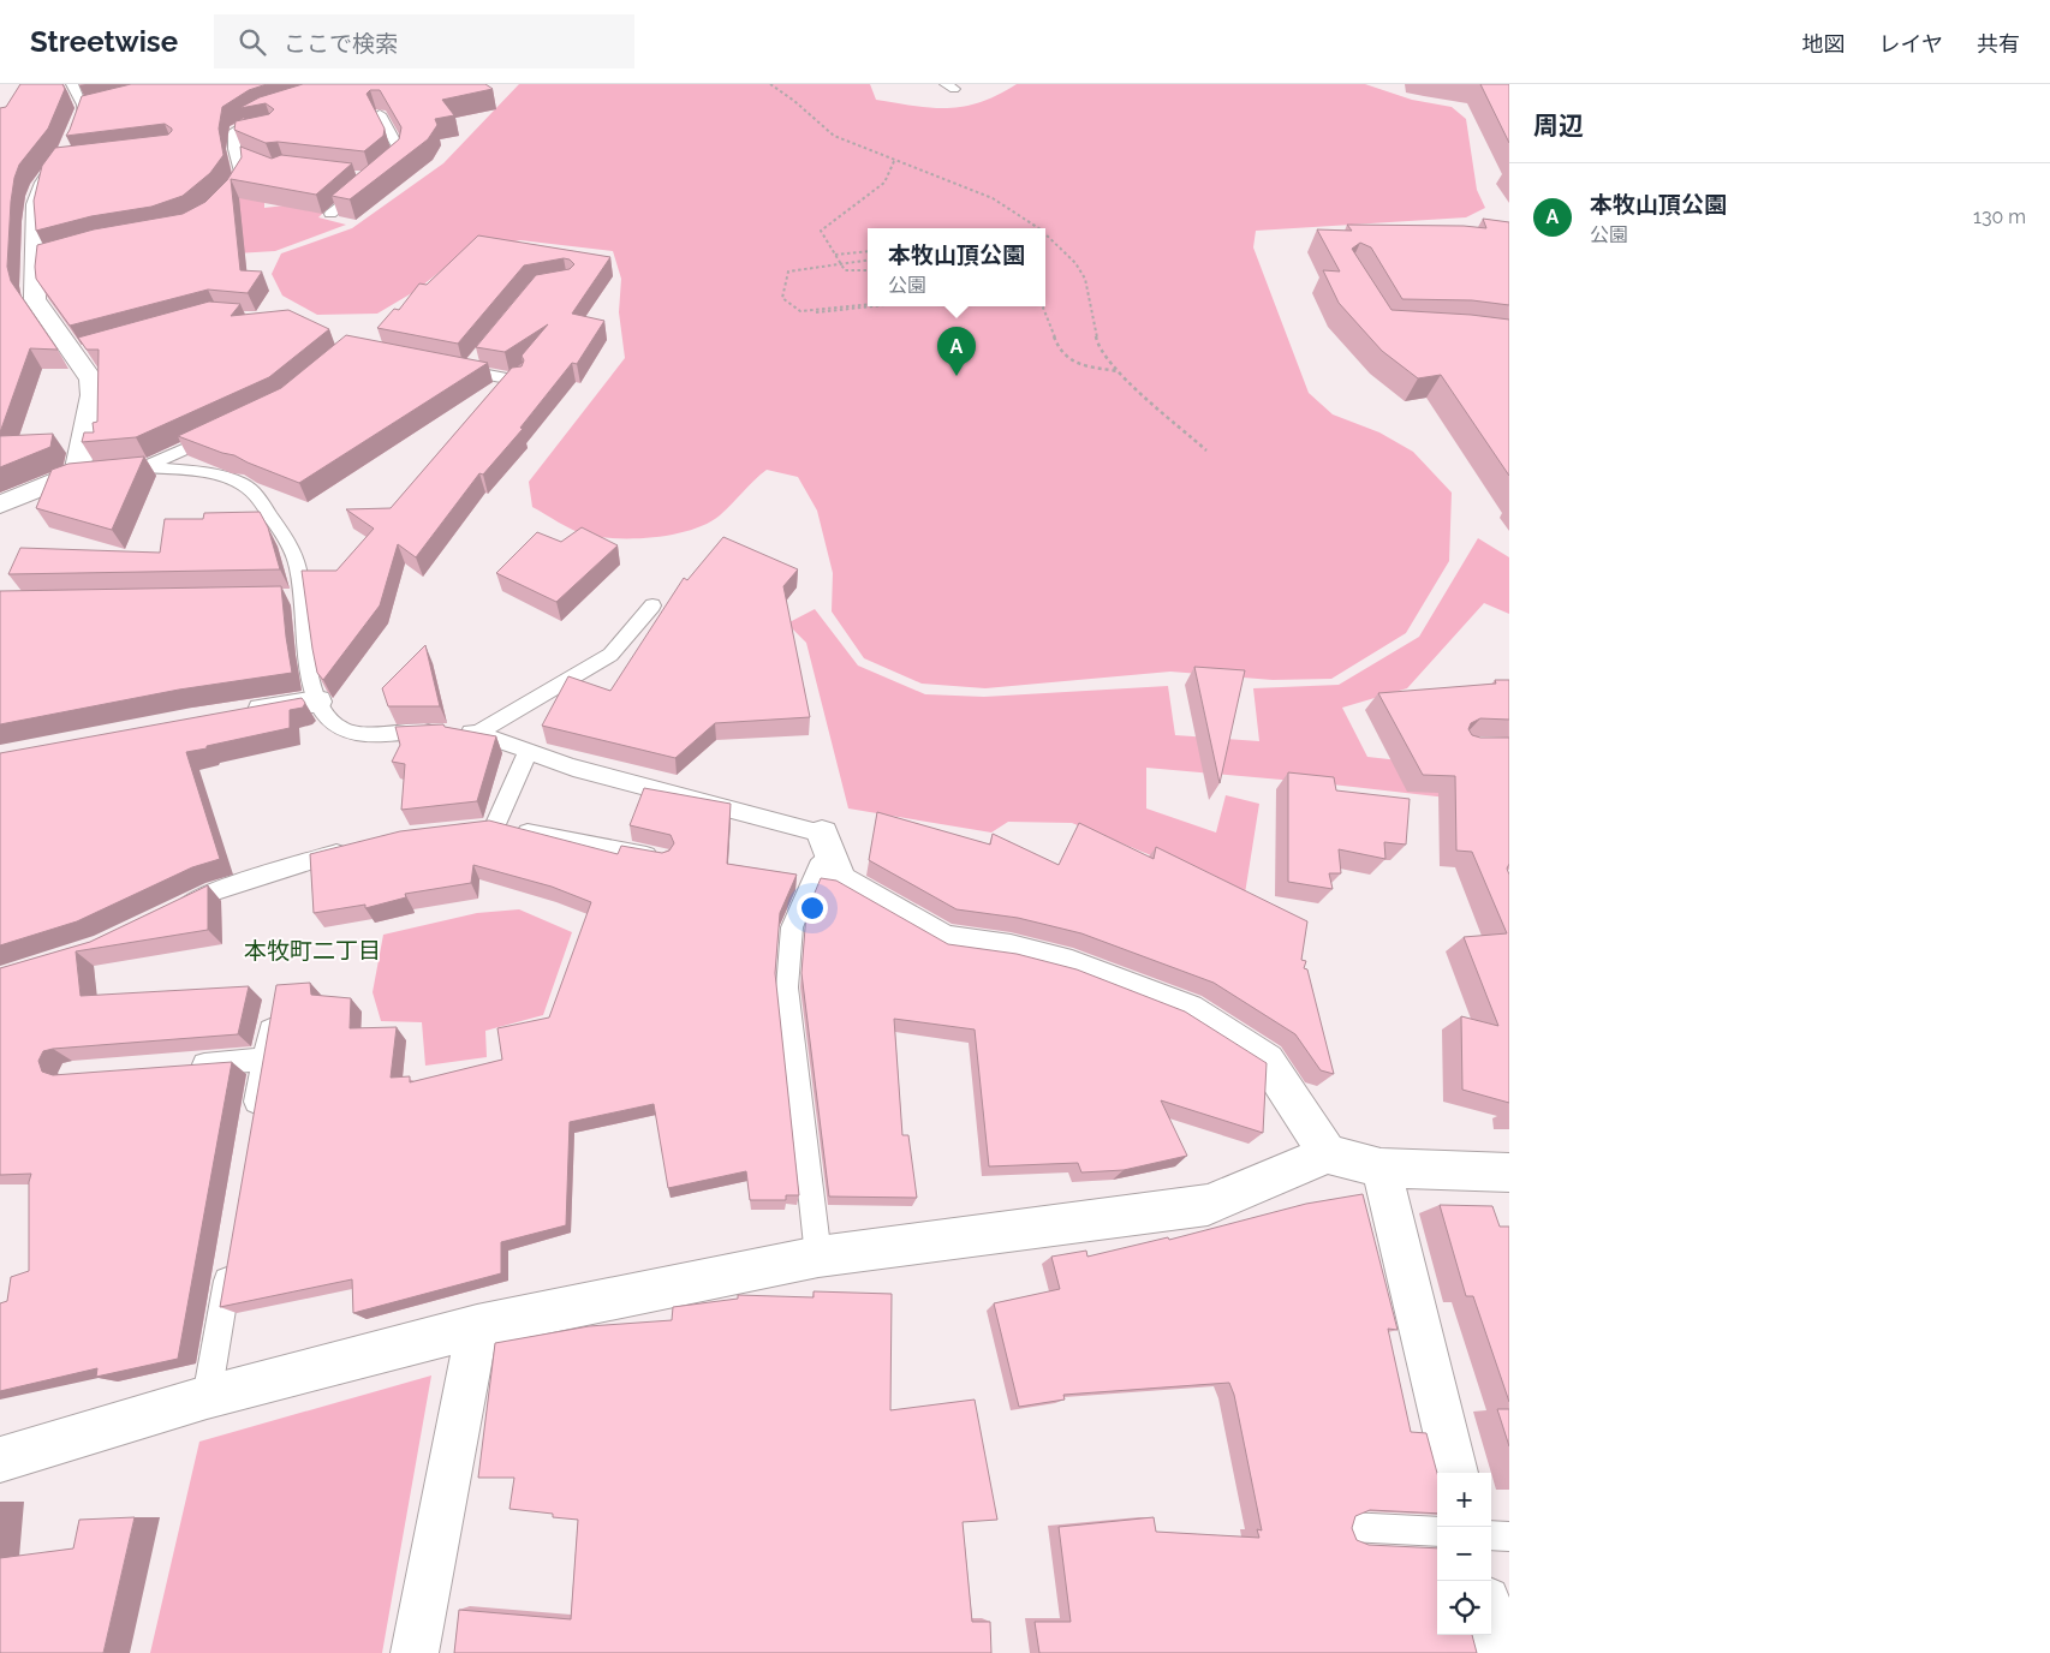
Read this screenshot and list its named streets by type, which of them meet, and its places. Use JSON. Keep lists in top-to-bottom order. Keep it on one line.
{"districts":["本牧町二丁目"],"page":{"header":"Streetwise","search":"ここで検索","nav":["地図","レイヤ","共有"],"heading":"周辺","list":[{"mark":"A","name":"本牧山頂公園","note":"公園","value":"130 m"}],"popup":["本牧山頂公園","公園"],"pins":"A","map_buttons":["+","−"]}}
